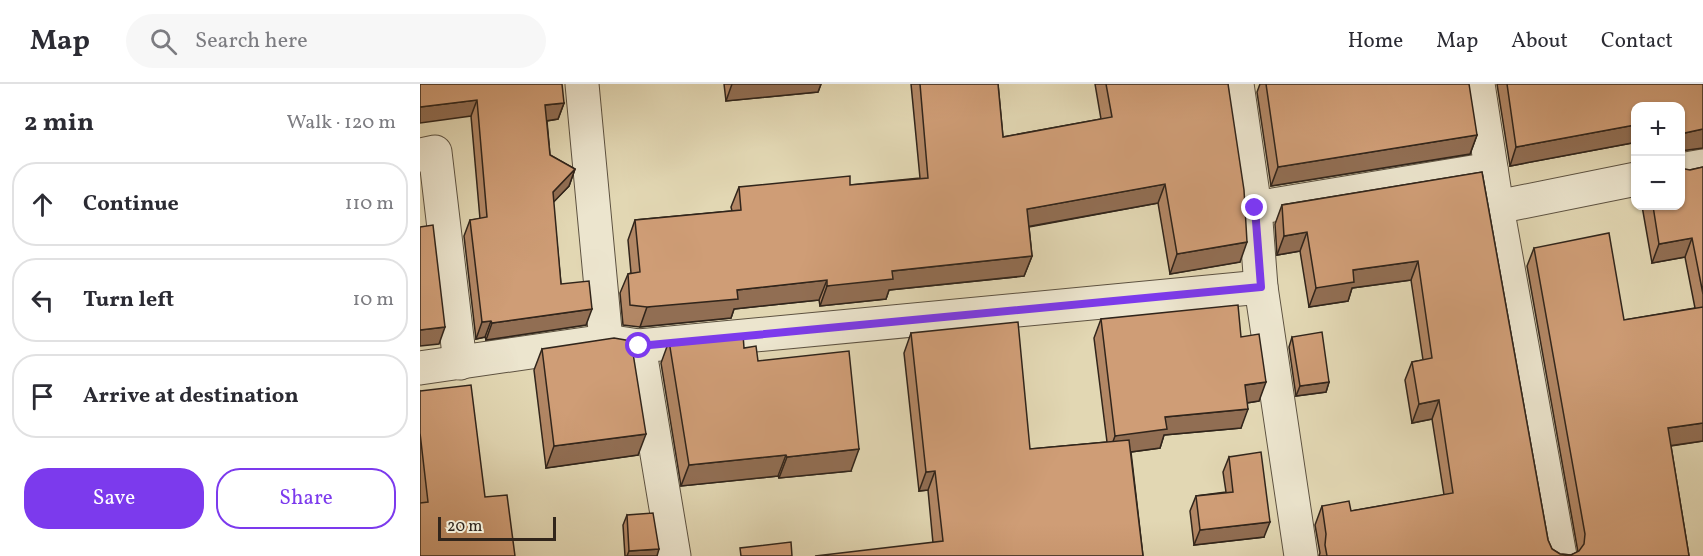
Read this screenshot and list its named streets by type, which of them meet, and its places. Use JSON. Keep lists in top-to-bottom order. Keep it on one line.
{"scale_bar":"20 m","page":{"header":"Map","search":"Search here","nav":["Home","Map","About","Contact"],"heading":["2 min","Walk · 120 m"],"map_buttons":["+","−"],"list":[["Continue","110 m"],["Turn left","10 m"],"Arrive at destination"],"buttons":["Save","Share"],"scale":"20 m"}}
